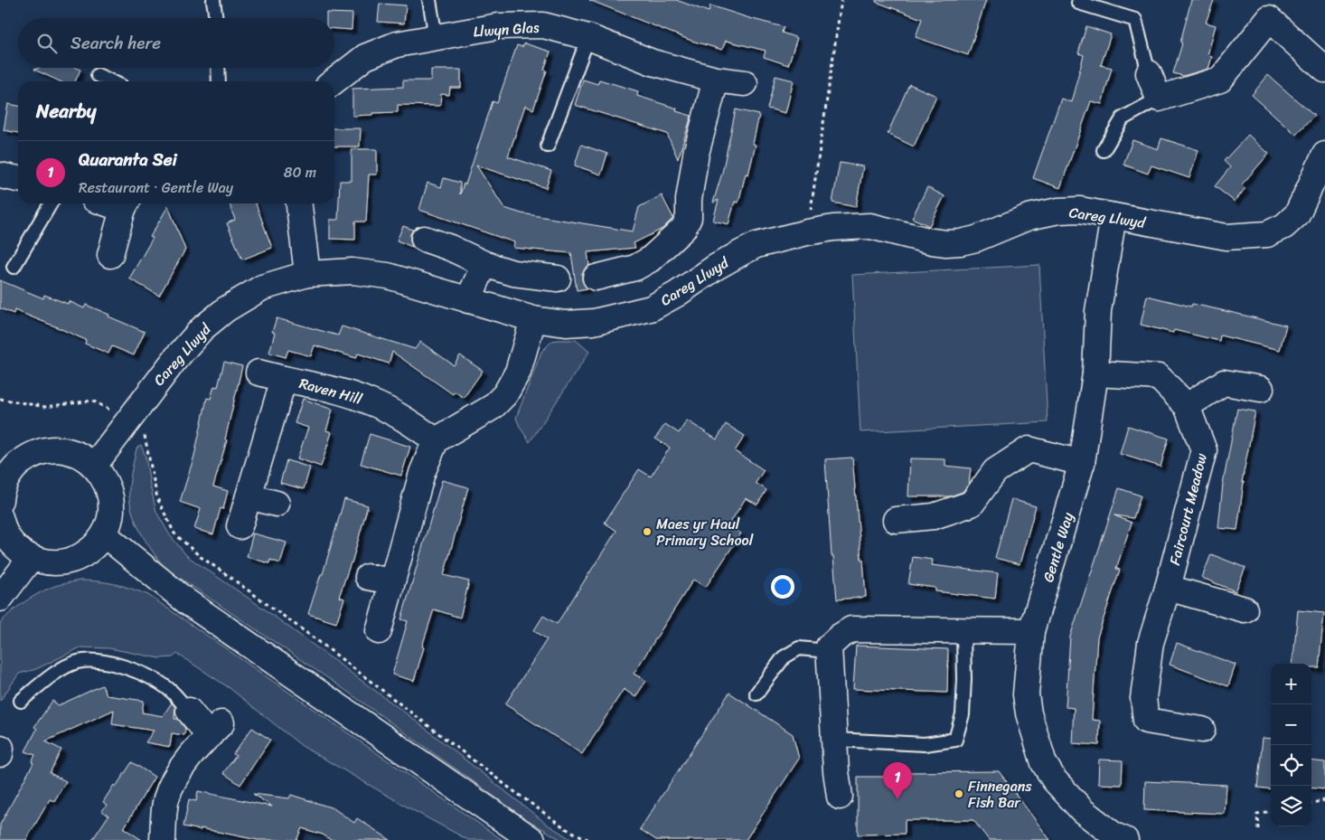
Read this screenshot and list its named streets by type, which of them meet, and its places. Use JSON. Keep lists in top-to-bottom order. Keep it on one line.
{"streets":{"street":["Llwyn Glas","Careg Llwyd","Raven Hill","Faircourt Meadow","Gentle Way"]},"crossings":[["Careg Llwyd","Gentle Way"],["Faircourt Meadow","Gentle Way"]],"places":["Maes yr Haul Primary School","Finnegans Fish Bar"],"page":{"search":"Search here","heading":"Nearby","list":[{"mark":"1","name":"Quaranta Sei","note":"Restaurant · Gentle Way","value":"80 m"}],"map_buttons":["+","−"],"pins":"1"}}
